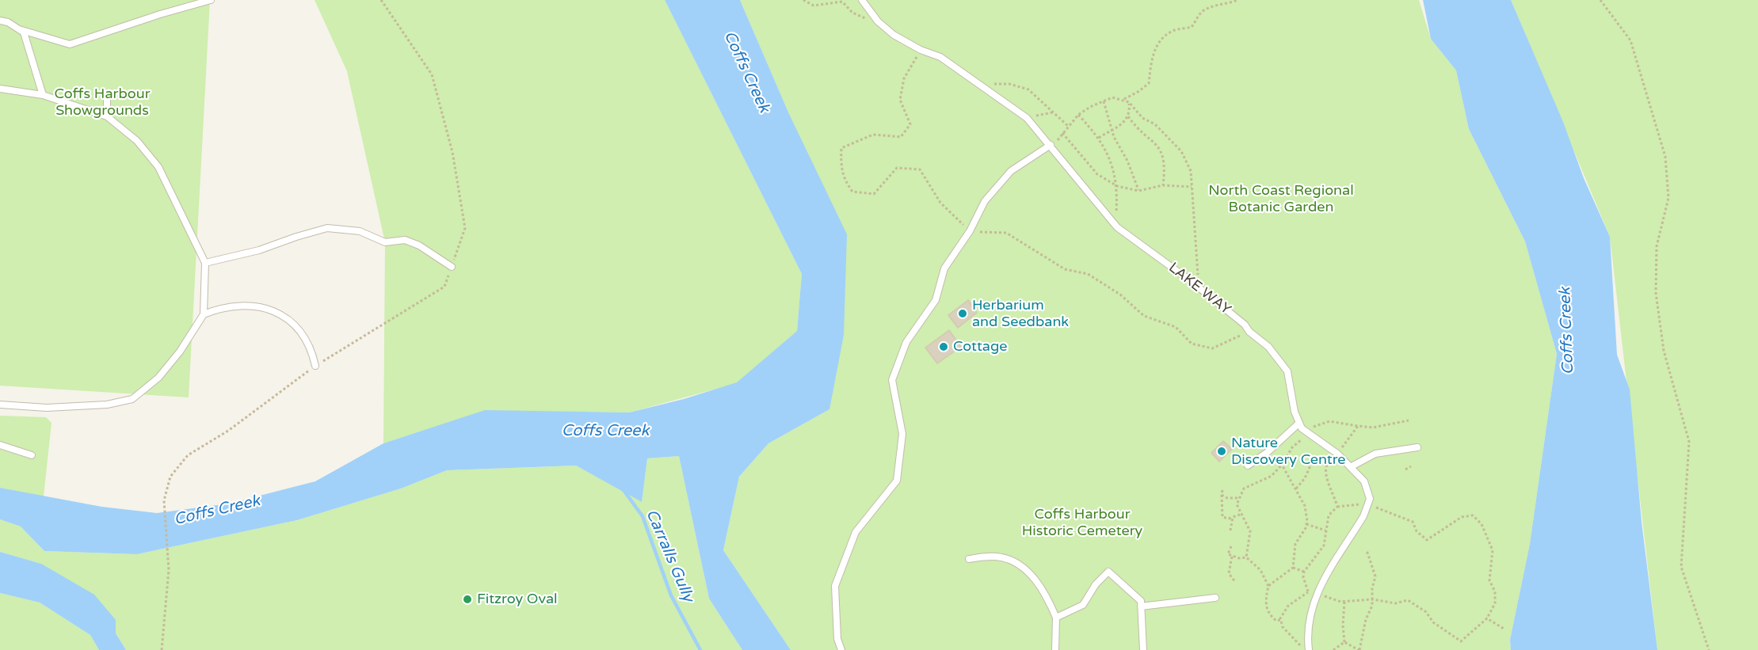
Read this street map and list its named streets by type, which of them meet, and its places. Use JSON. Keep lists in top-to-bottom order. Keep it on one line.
{"streets":{"lane":["LAKE WAY"]},"water":["Coffs Creek","Carralls Gully"],"parks":["Coffs Harbour Showgrounds","North Coast Regional Botanic Garden","Coffs Harbour Historic Cemetery"],"places":["Herbarium and Seedbank","Cottage","Nature Discovery Centre","Fitzroy Oval"]}
